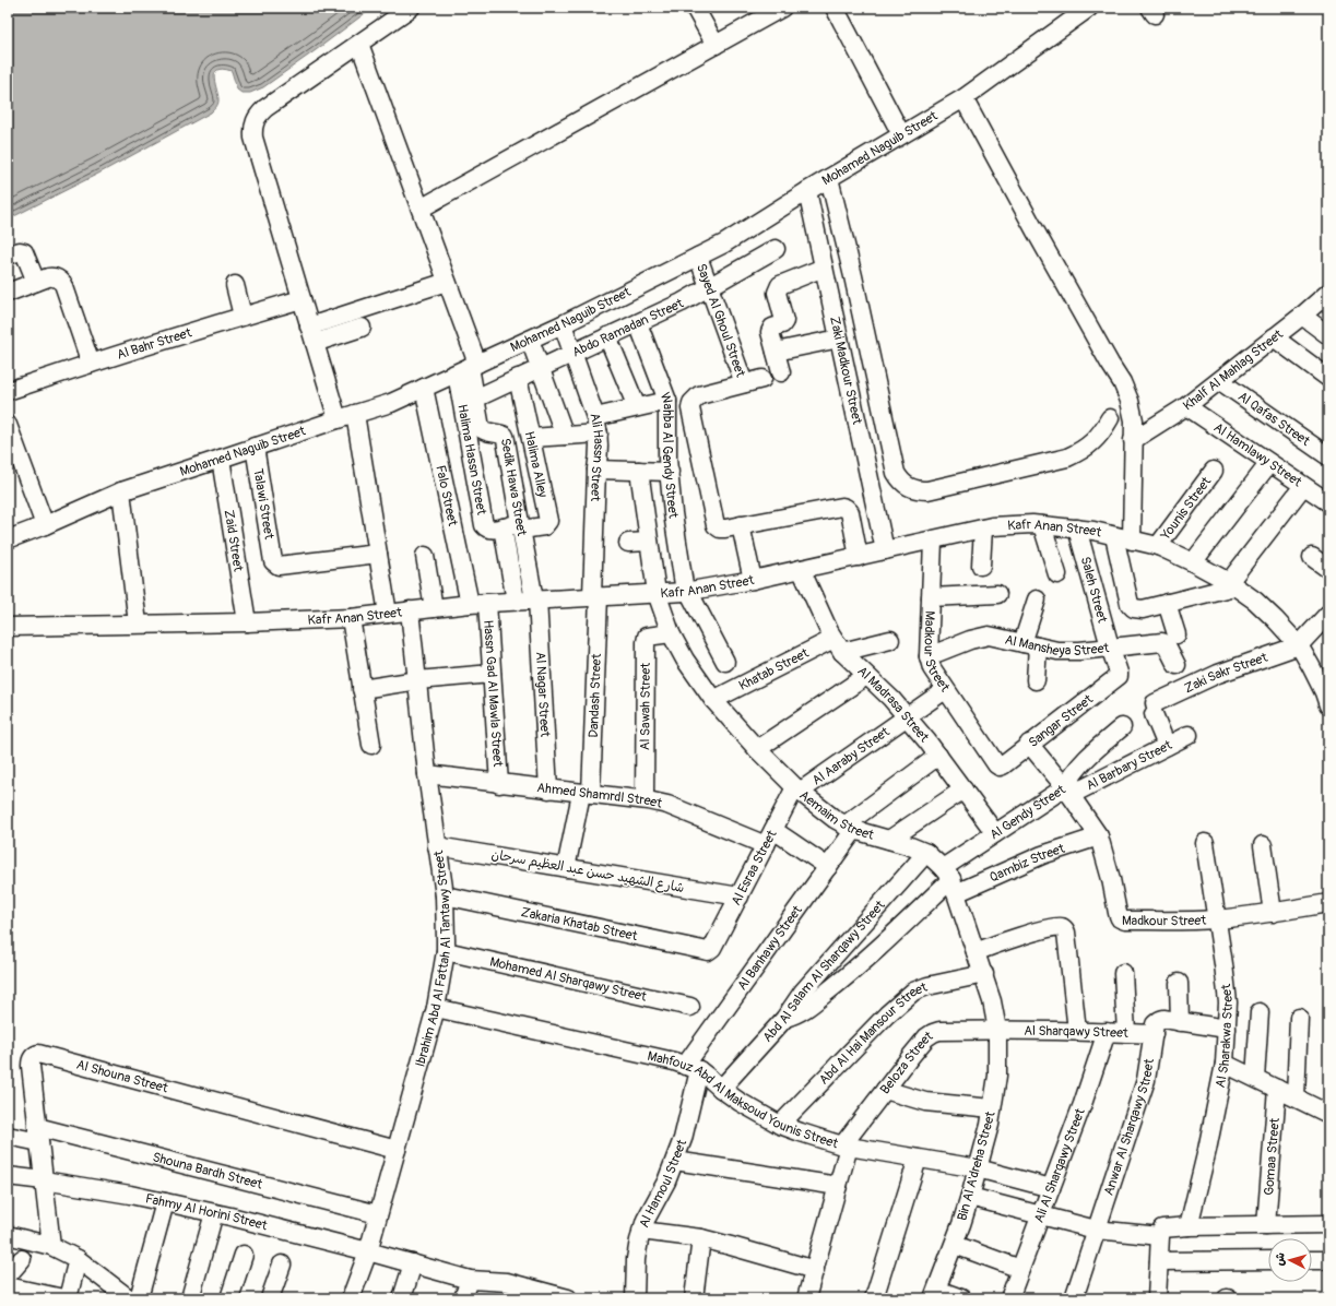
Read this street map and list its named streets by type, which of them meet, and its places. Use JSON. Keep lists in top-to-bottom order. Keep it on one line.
{"streets":{"street":["Mohamed Naguib Street","Sayed Al Ghoul Street","Abdo Ramadan Street","Al Bahr Street","Khalf Al Mahlag Street","Zaki Madkour Street","Al Qafas Street","Al Hamlawy Street","Wahba Al Gendy Street","Ali Hassn Street","Halima Hassn Street","Halima Alley","Sedik Hawa Street","Falo Street","Talawi Street","Younis Street","Kafr Anan Street","Zaid Street","Saleh Street","Al Mansheya Street","Madkour Street","Khatab Street","Zaki Sakr Street","Hassn Gad Al Mawla Street","Al Nagar Street","Dandash Street","Al Madrasa Street","Al Sawah Street","Sangar Street","Al Aaraby Street","Al Barbary Street","Ahmed Shamrdl Street","Al Gendy Street","Aemaim Street","Qambiz Street","Al Esraa Street","شارع الشهيد حسن عبد العظيم سرحان","Zakaria Khatab Street","Al Banhawy Street","Ibrahim Abd Al Fattah Al Tantawy Street","Abd Al Salam Al Sharqawy Street","Mohamed Al Sharqawy Street","Al Sharqawy Street","Abd Al Hai Mansour Street","Al Sharakwa Street","Beloza Street","Al Shouna Street","Mahfouz Abd Al Maksoud Younis Street","Anwar Al Sharqawy Street","Gomaa Street","Ali Al Sharqawy Street","Bin Al A'dreha Street","Shouna Bardh Street","Al Hamoul Street","Fahmy Al Horini Street"]},"crossings":[["Mohamed Naguib Street","Sayed Al Ghoul Street"],["Mohamed Naguib Street","Zaki Madkour Street"],["Mohamed Naguib Street","Ali Hassn Street"],["Mohamed Naguib Street","Halima Hassn Street"],["Mohamed Naguib Street","Sedik Hawa Street"],["Mohamed Naguib Street","Falo Street"],["Mohamed Naguib Street","Talawi Street"],["Mohamed Naguib Street","Zaid Street"],["Sayed Al Ghoul Street","Abdo Ramadan Street"],["Abdo Ramadan Street","Wahba Al Gendy Street"],["Abdo Ramadan Street","Ali Hassn Street"],["Abdo Ramadan Street","Halima Alley"],["Abdo Ramadan Street","Sedik Hawa Street"],["Khalf Al Mahlag Street","Al Qafas Street"],["Khalf Al Mahlag Street","Al Hamlawy Street"],["Zaki Madkour Street","Kafr Anan Street"],["Wahba Al Gendy Street","Kafr Anan Street"],["Ali Hassn Street","Kafr Anan Street"],["Ali Hassn Street","Dandash Street"],["Halima Hassn Street","Halima Alley"],["Halima Hassn Street","Sedik Hawa Street"],["Halima Hassn Street","Kafr Anan Street"],["Halima Alley","Sedik Hawa Street"],["Sedik Hawa Street","Kafr Anan Street"],["Sedik Hawa Street","Al Nagar Street"],["Falo Street","Kafr Anan Street"],["Younis Street","Kafr Anan Street"],["Kafr Anan Street","Zaid Street"],["Kafr Anan Street","Saleh Street"],["Kafr Anan Street","Madkour Street"],["Kafr Anan Street","Zaki Sakr Street"],["Kafr Anan Street","Hassn Gad Al Mawla Street"],["Kafr Anan Street","Al Nagar Street"],["Kafr Anan Street","Dandash Street"],["Kafr Anan Street","Al Madrasa Street"],["Kafr Anan Street","Aemaim Street"],["Kafr Anan Street","Ibrahim Abd Al Fattah Al Tantawy Street"],["Saleh Street","Al Mansheya Street"],["Saleh Street","Sangar Street"],["Al Mansheya Street","Madkour Street"],["Madkour Street","Sangar Street"],["Madkour Street","Al Aaraby Street"],["Madkour Street","Al Barbary Street"],["Madkour Street","Al Gendy Street"],["Madkour Street","Qambiz Street"],["Madkour Street","Al Sharakwa Street"],["Khatab Street","Al Madrasa Street"],["Khatab Street","Aemaim Street"],["Zaki Sakr Street","Al Barbary Street"],["Hassn Gad Al Mawla Street","Ahmed Shamrdl Street"],["Al Nagar Street","Ahmed Shamrdl Street"],["Dandash Street","Ahmed Shamrdl Street"],["Dandash Street","شارع الشهيد حسن عبد العظيم سرحان"],["Al Madrasa Street","Al Aaraby Street"],["Al Madrasa Street","Al Gendy Street"],["Al Madrasa Street","Al Banhawy Street"],["Al Sawah Street","Ahmed Shamrdl Street"],["Al Sawah Street","Aemaim Street"],["Al Aaraby Street","Aemaim Street"],["Al Aaraby Street","Al Esraa Street"],["Al Barbary Street","Al Gendy Street"],["Ahmed Shamrdl Street","Al Esraa Street"],["Ahmed Shamrdl Street","Al Banhawy Street"],["Ahmed Shamrdl Street","Ibrahim Abd Al Fattah Al Tantawy Street"],["Al Gendy Street","Aemaim Street"],["Al Gendy Street","Qambiz Street"],["Aemaim Street","Qambiz Street"],["Aemaim Street","Al Esraa Street"],["Aemaim Street","Al Banhawy Street"],["Aemaim Street","Abd Al Salam Al Sharqawy Street"],["Aemaim Street","Al Sharqawy Street"],["Aemaim Street","Abd Al Hai Mansour Street"],["Aemaim Street","Beloza Street"],["Aemaim Street","Bin Al A'dreha Street"],["Al Esraa Street","شارع الشهيد حسن عبد العظيم سرحان"],["Al Esraa Street","Zakaria Khatab Street"],["شارع الشهيد حسن عبد العظيم سرحان","Ibrahim Abd Al Fattah Al Tantawy Street"],["Zakaria Khatab Street","Ibrahim Abd Al Fattah Al Tantawy Street"],["Al Banhawy Street","Mahfouz Abd Al Maksoud Younis Street"],["Al Banhawy Street","Al Hamoul Street"],["Ibrahim Abd Al Fattah Al Tantawy Street","Mohamed Al Sharqawy Street"],["Ibrahim Abd Al Fattah Al Tantawy Street","Al Shouna Street"],["Ibrahim Abd Al Fattah Al Tantawy Street","Mahfouz Abd Al Maksoud Younis Street"],["Ibrahim Abd Al Fattah Al Tantawy Street","Shouna Bardh Street"],["Ibrahim Abd Al Fattah Al Tantawy Street","Fahmy Al Horini Street"],["Abd Al Salam Al Sharqawy Street","Mahfouz Abd Al Maksoud Younis Street"],["Al Sharqawy Street","Beloza Street"],["Al Sharqawy Street","Anwar Al Sharqawy Street"],["Al Sharqawy Street","Ali Al Sharqawy Street"],["Al Sharqawy Street","Bin Al A'dreha Street"],["Abd Al Hai Mansour Street","Mahfouz Abd Al Maksoud Younis Street"],["Al Sharakwa Street","Anwar Al Sharqawy Street"],["Beloza Street","Mahfouz Abd Al Maksoud Younis Street"],["Beloza Street","Bin Al A'dreha Street"],["Al Shouna Street","Shouna Bardh Street"],["Al Shouna Street","Fahmy Al Horini Street"],["Mahfouz Abd Al Maksoud Younis Street","Ali Al Sharqawy Street"],["Mahfouz Abd Al Maksoud Younis Street","Bin Al A'dreha Street"],["Mahfouz Abd Al Maksoud Younis Street","Al Hamoul Street"]],"north":"left"}
